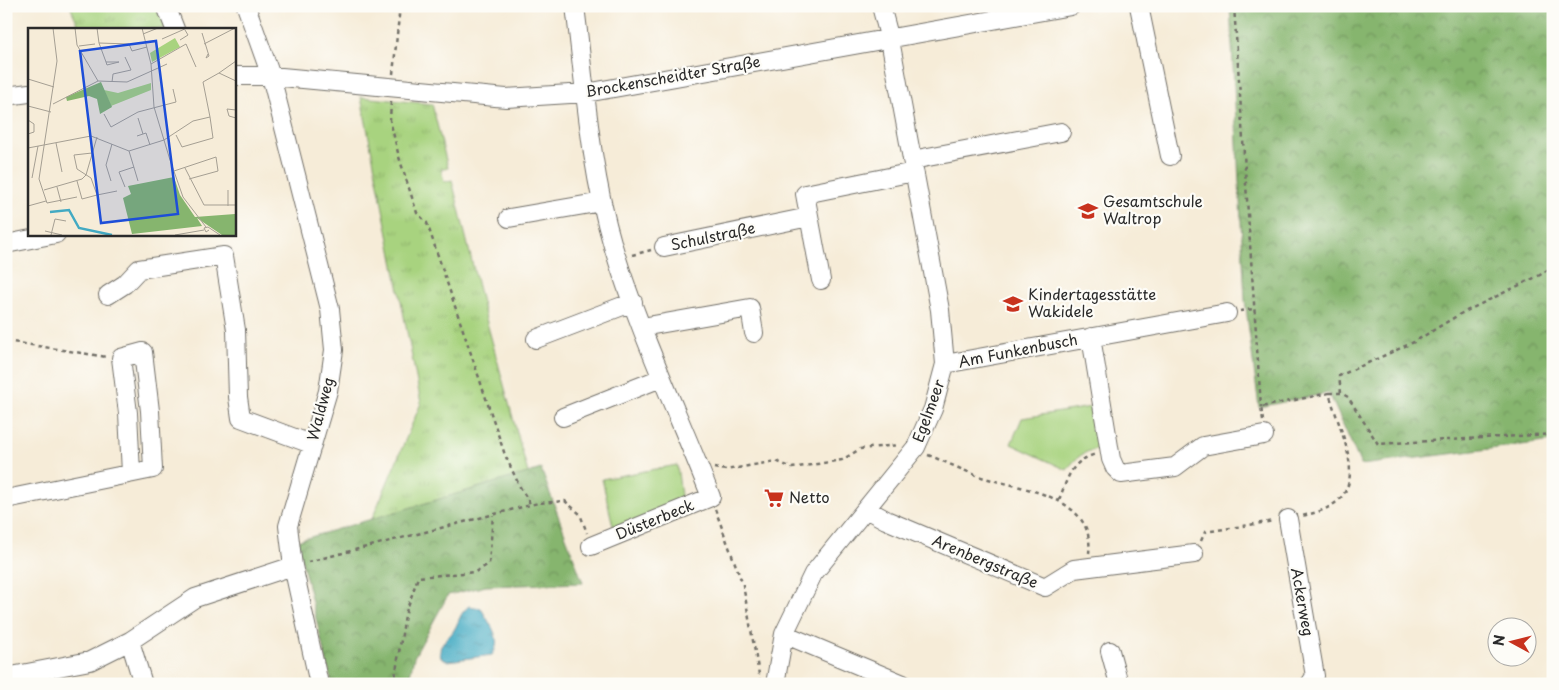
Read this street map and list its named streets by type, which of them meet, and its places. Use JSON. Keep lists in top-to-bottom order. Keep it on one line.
{"streets":{"street":["Brockenscheidter Straße","Schulstraße","Am Funkenbusch","Waldweg","Egelmeer","Düsterbeck","Arenbergstraße","Ackerweg"]},"crossings":[["Brockenscheidter Straße","Waldweg"],["Brockenscheidter Straße","Egelmeer"],["Brockenscheidter Straße","Düsterbeck"],["Schulstraße","Düsterbeck"],["Am Funkenbusch","Egelmeer"],["Egelmeer","Arenbergstraße"]],"places":{"school or university":["Gesamtschule Waltrop","Kindertagesstätte Wakidele"],"supermarket":["Netto"]},"north":"left"}
